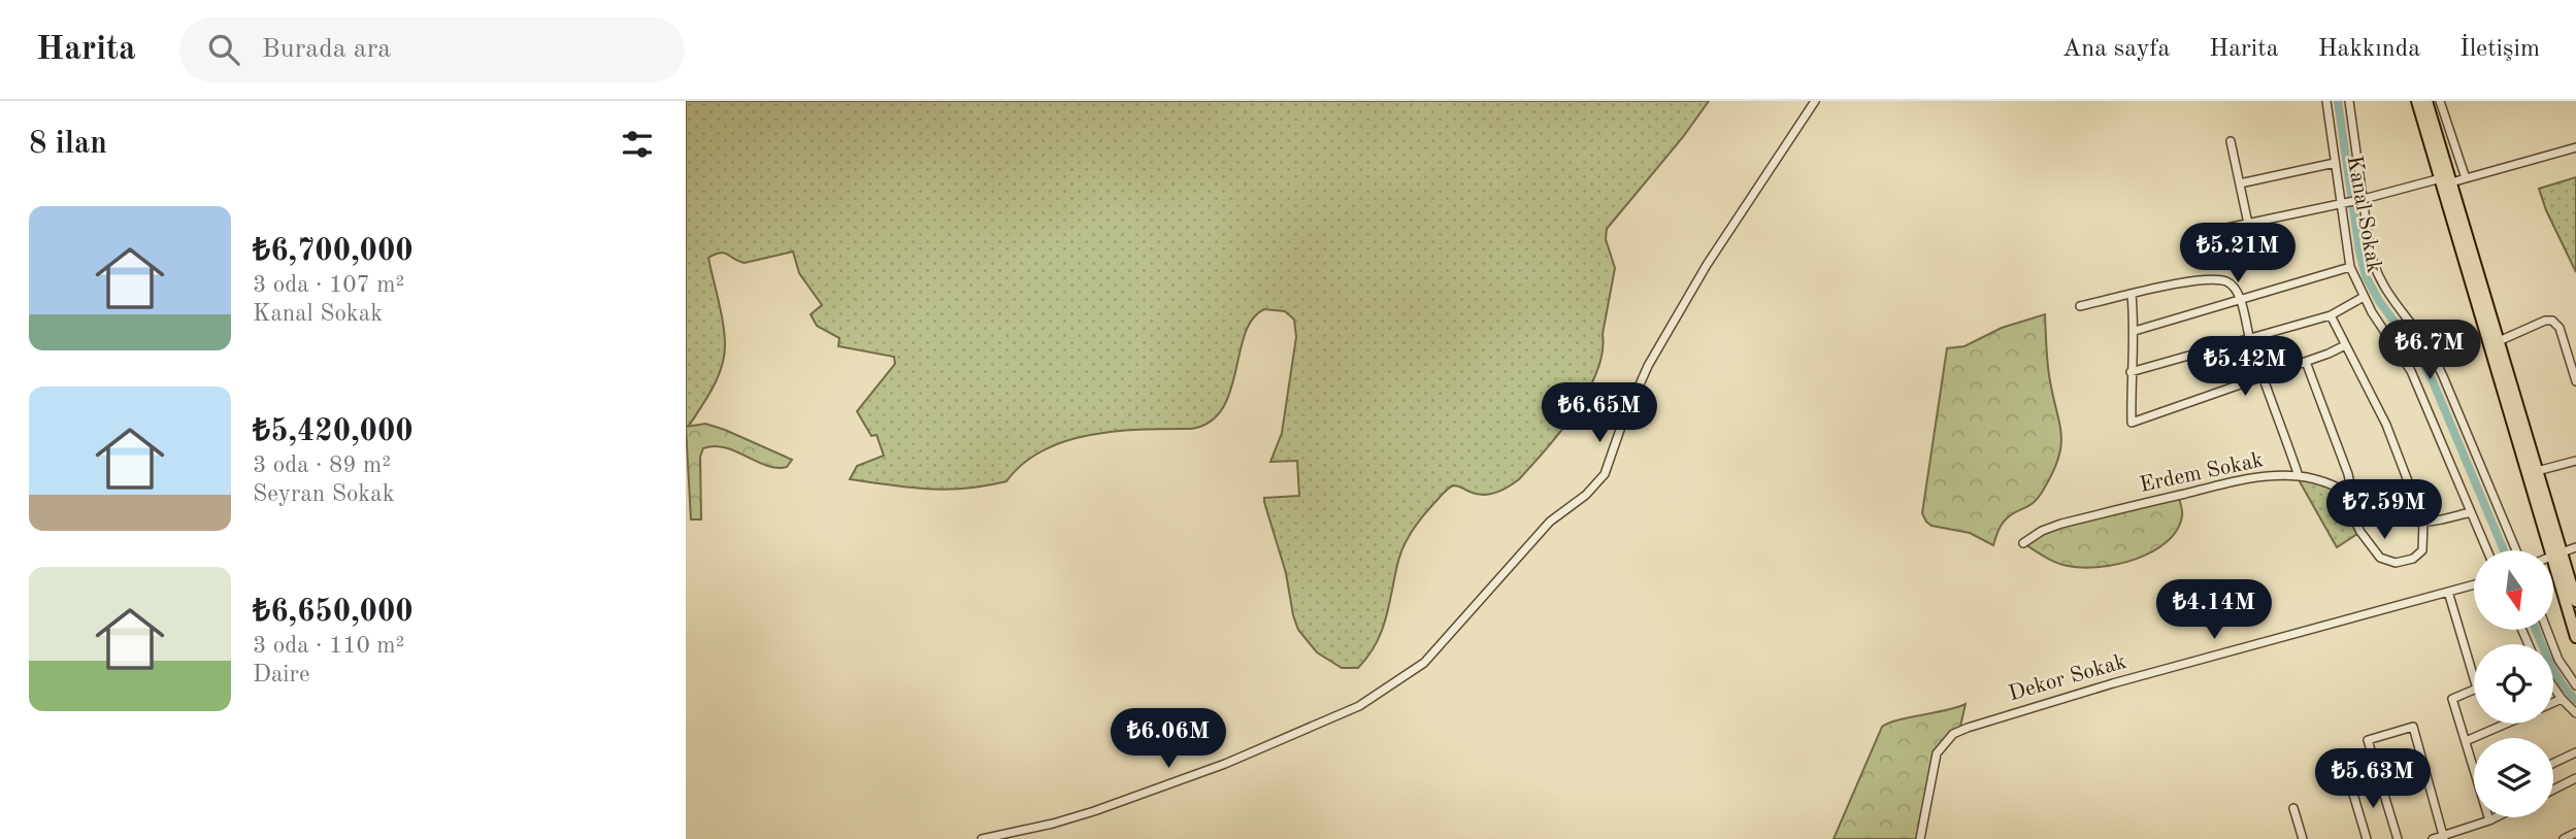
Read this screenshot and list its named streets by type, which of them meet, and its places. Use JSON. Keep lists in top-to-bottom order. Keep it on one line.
{"streets":{"street":["Kanal Sokak","Erdem Sokak","Dekor Sokak"]},"crossings":[["Kanal Sokak","Erdem Sokak"]],"north":"bottom","page":{"header":"Harita","search":"Burada ara","nav":["Ana sayfa","Harita","Hakkında","İletişim"],"heading":"8 ilan","list":[{"name":"₺6,700,000","note":"3 oda · 107 m² · Kanal Sokak"},{"name":"₺5,420,000","note":"3 oda · 89 m² · Seyran Sokak"},{"name":"₺6,650,000","note":"3 oda · 110 m² · Daire"}],"price":["₺5.21M","₺6.7M","₺5.42M","₺6.65M","₺7.59M","₺4.14M","₺6.06M","₺5.63M"]}}
